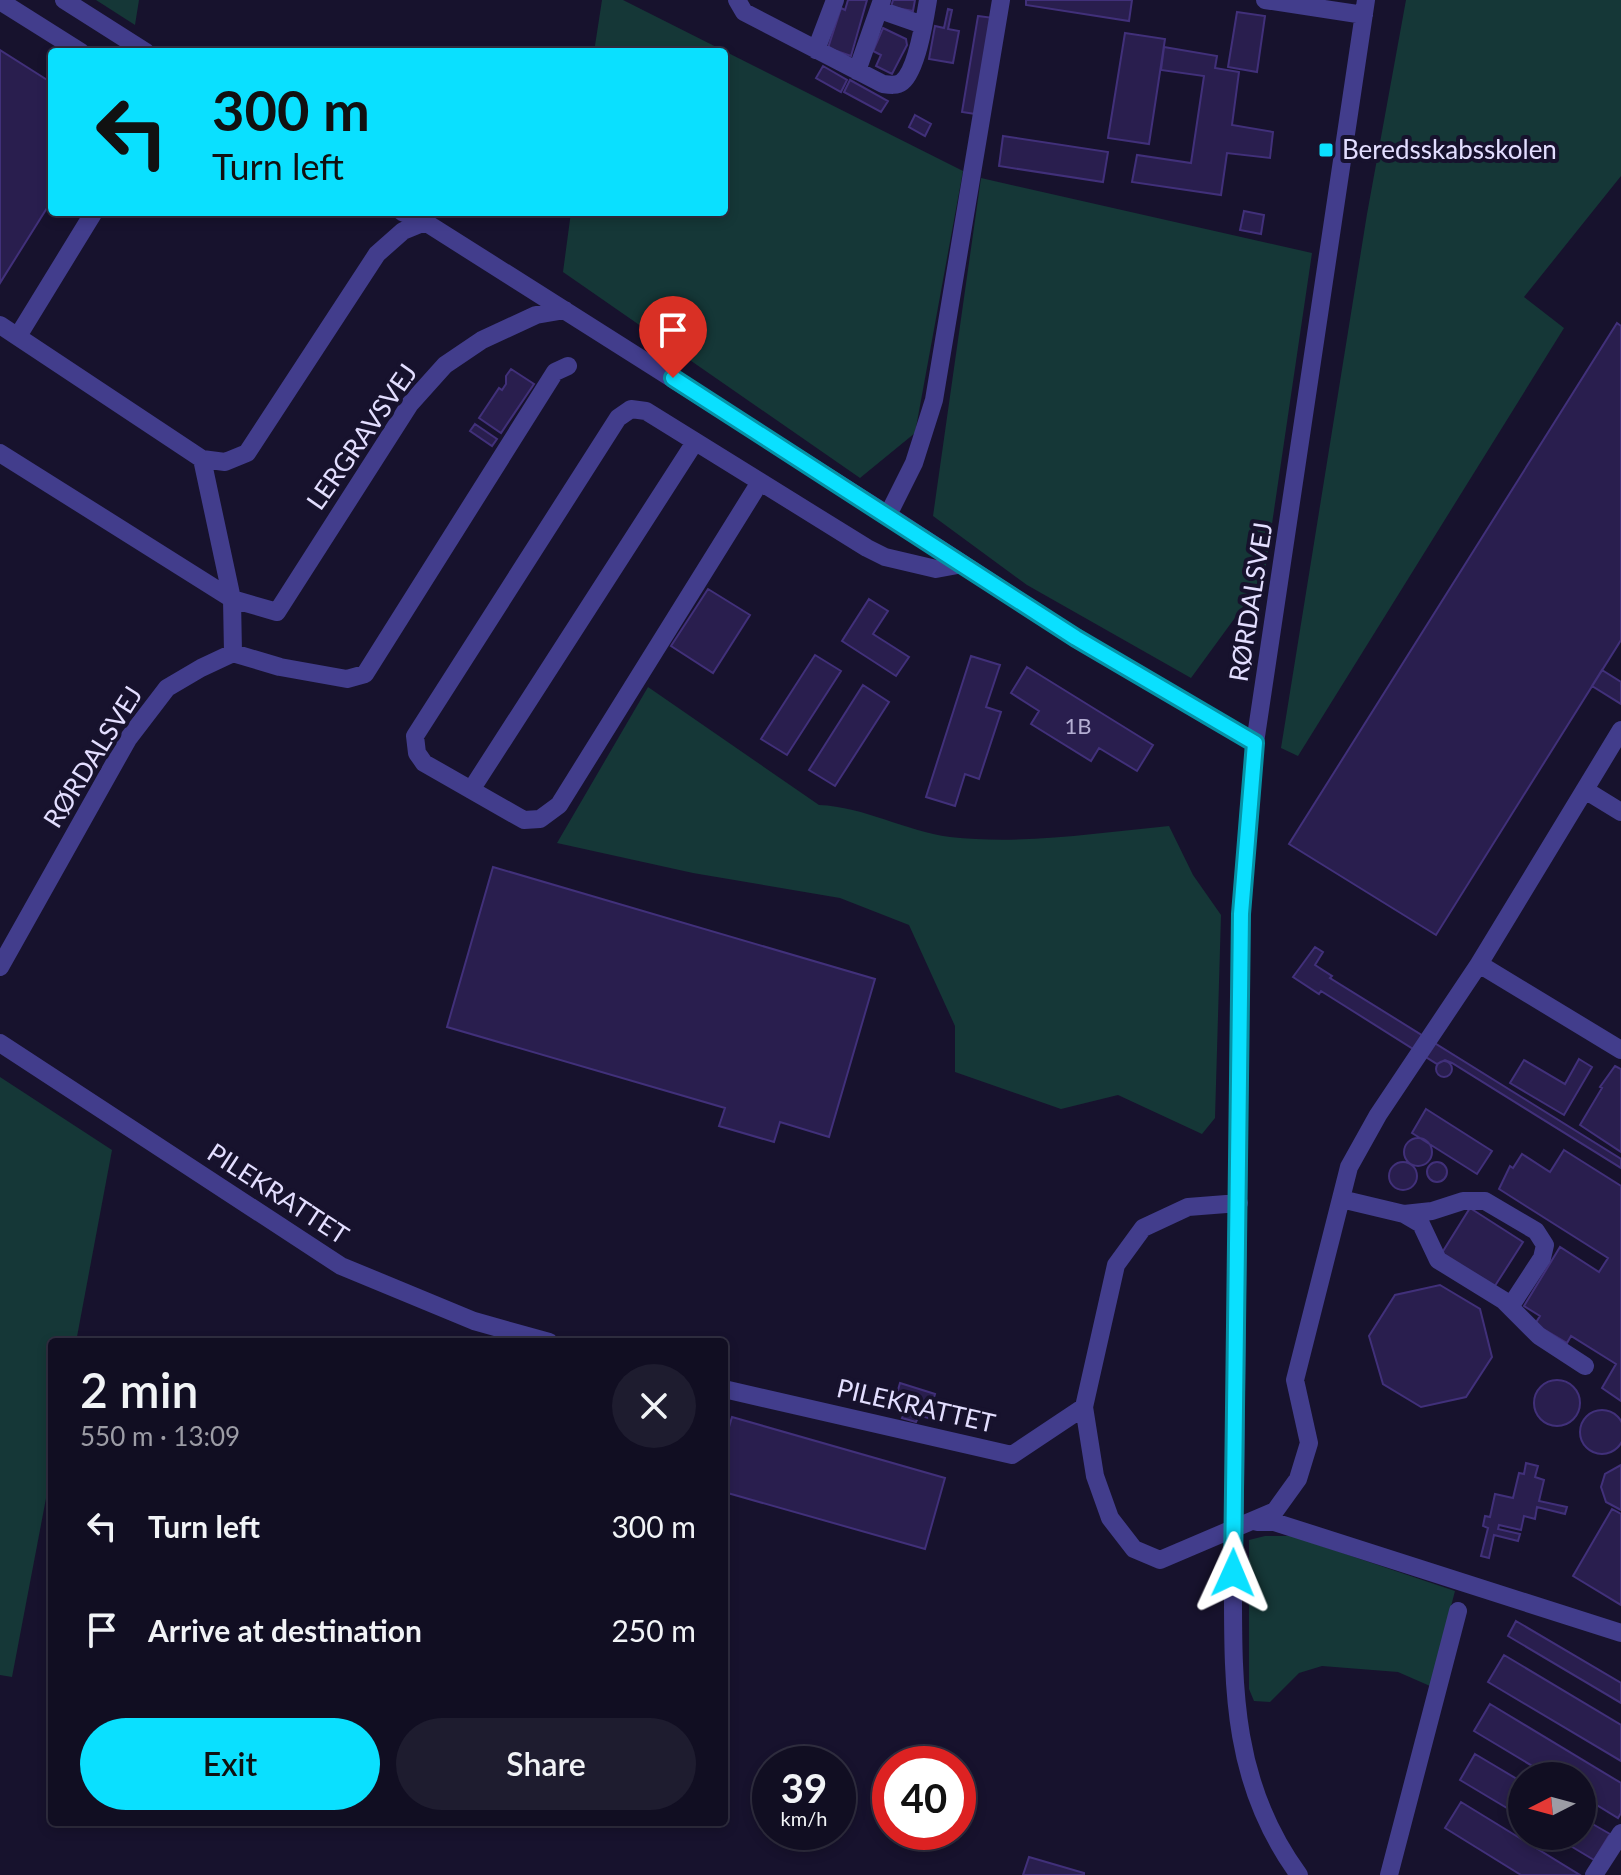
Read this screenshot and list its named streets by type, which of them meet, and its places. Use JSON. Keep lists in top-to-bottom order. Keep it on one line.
{"streets":{"street":["LERGRAVSVEJ","RØRDALSVEJ","PILEKRATTET"]},"places":{"transit":["Beredsskabsskolen"]},"house_numbers":["1B"],"north":"left","page":{"turn":["300 m","Turn left"],"heading":["2 min","550 m · 13:09"],"list":[{"name":"Turn left","value":"300 m"},{"name":"Arrive at destination","value":"250 m"}],"buttons":["Exit","Share"],"speed":"39 km/h","limit":"40"}}
